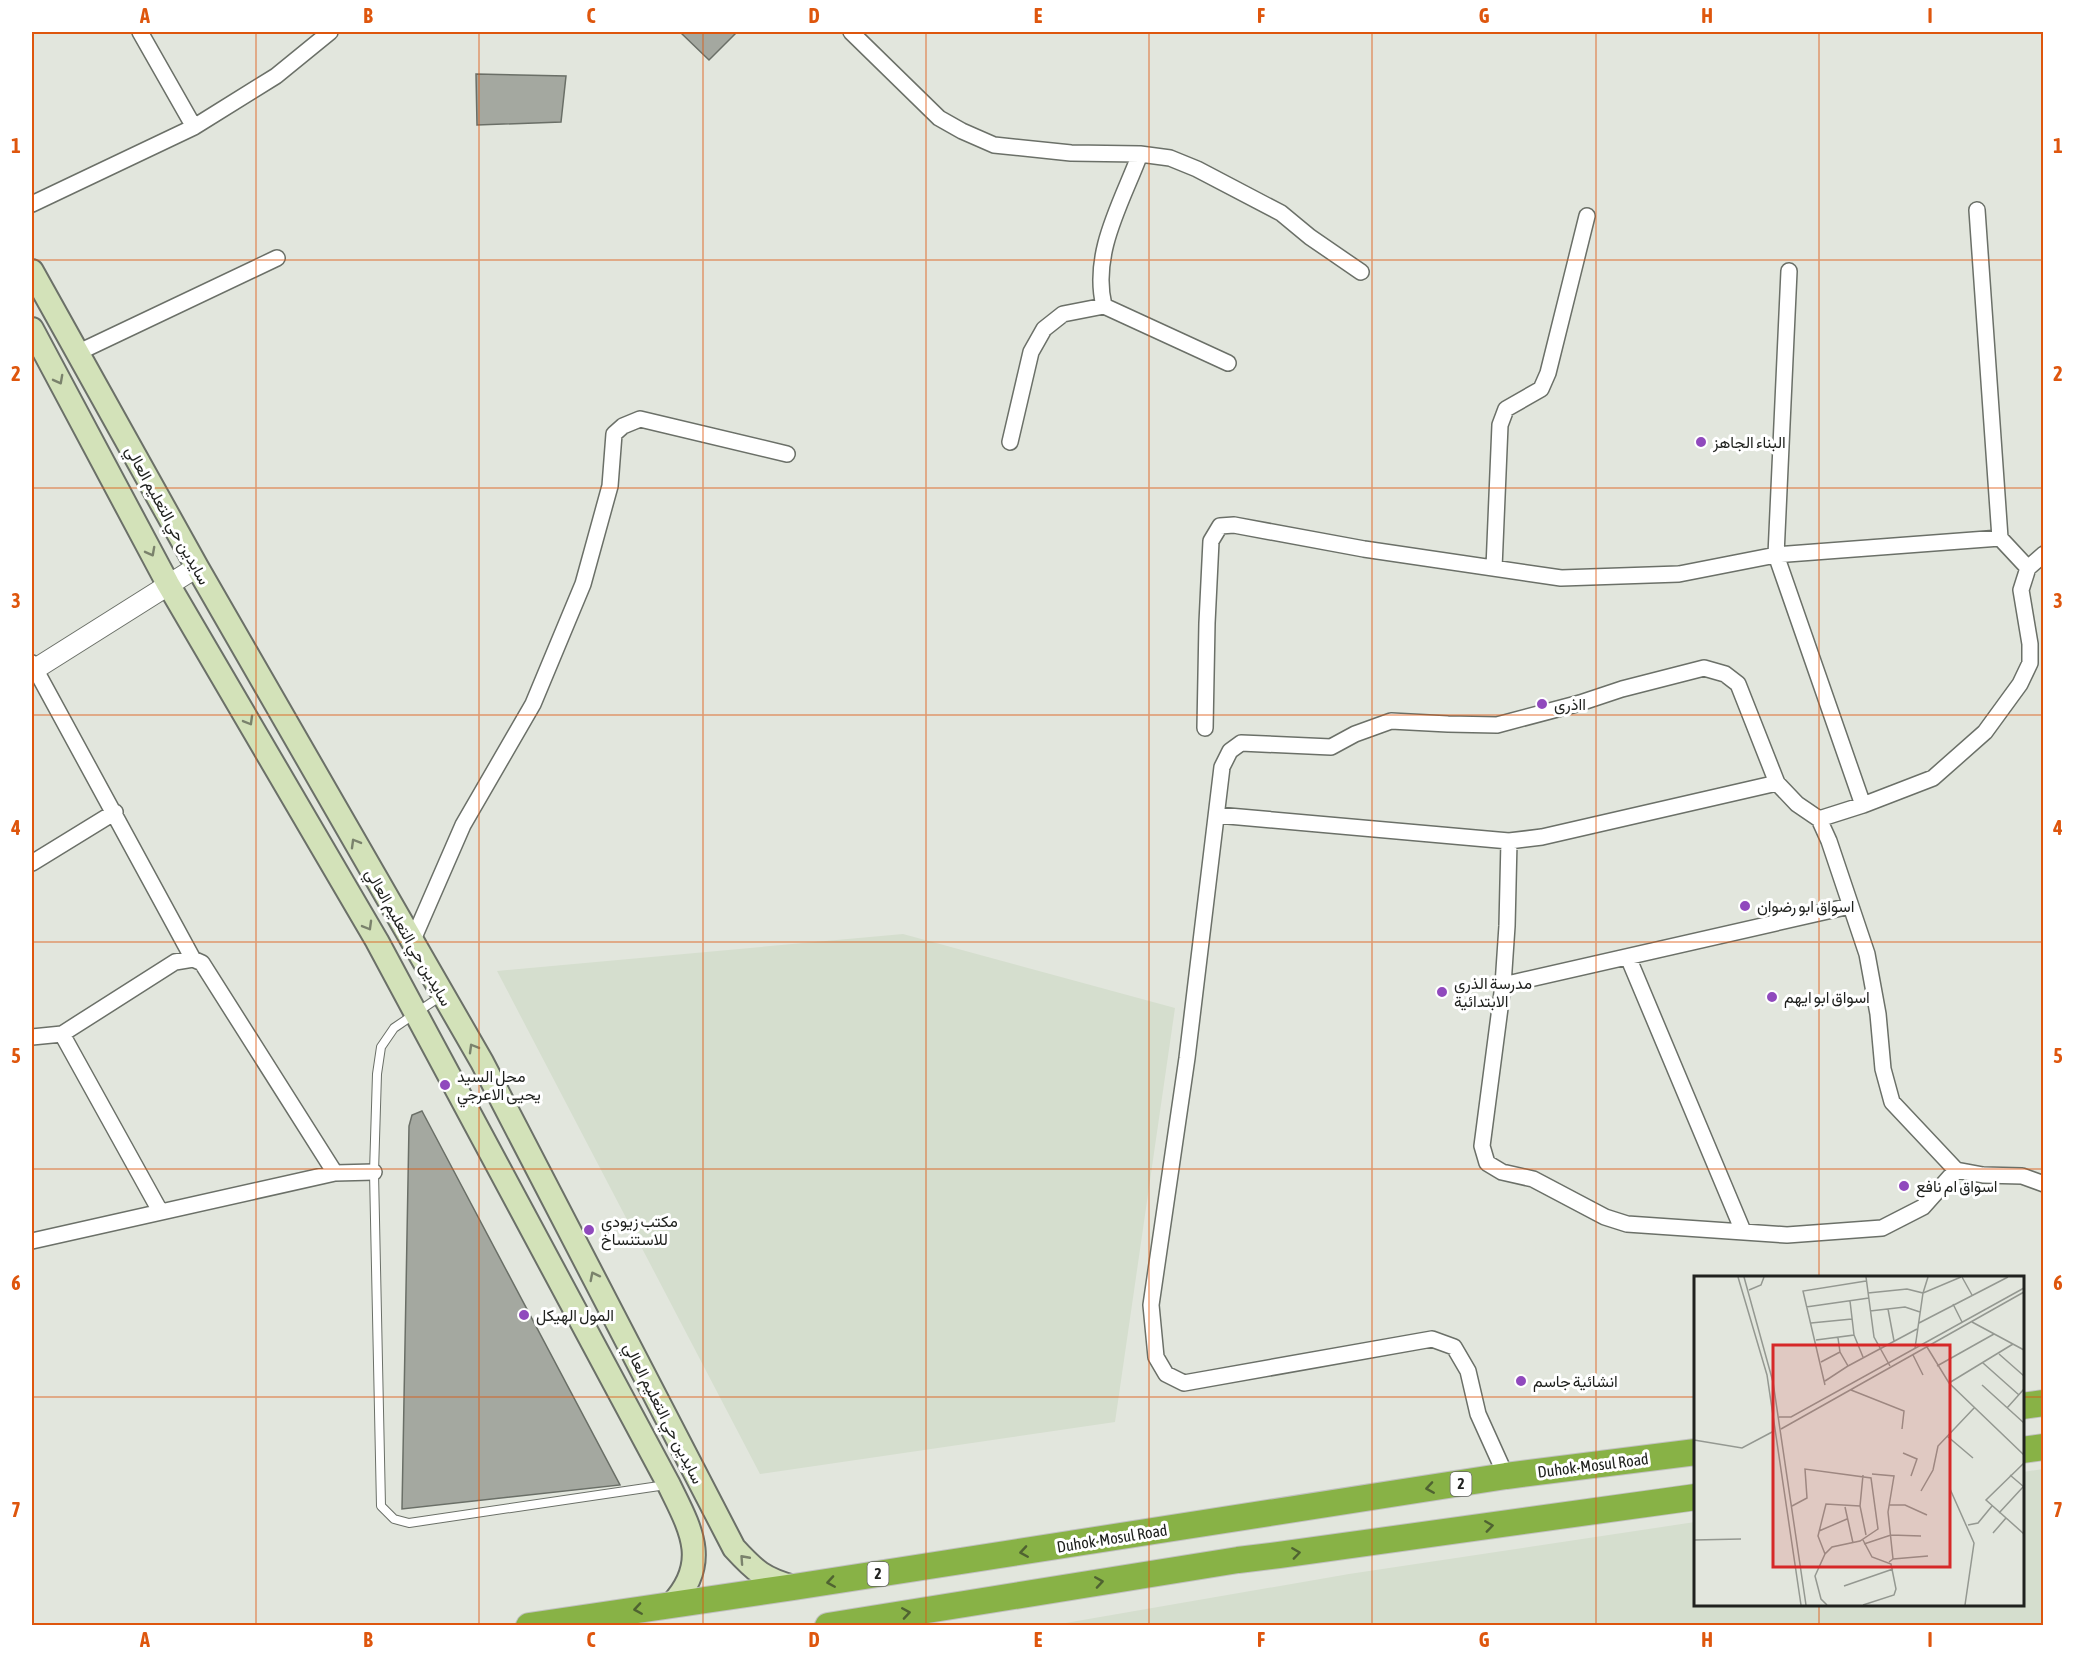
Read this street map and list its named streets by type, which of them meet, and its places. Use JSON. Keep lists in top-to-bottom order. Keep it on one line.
{"streets":{"highway":["Duhok-Mosul Road","2"],"main road":["سايدين حي التعليم العالي"]},"crossings":[["سايدين حي التعليم العالي","Duhok-Mosul Road"]],"places":["البناء الجاهز","ااذرى","اسواق ابو رضوان","مدرسة الذرى الابتدائية","اسواق ابو ايهم","محل السيد يحيى الاعرجي","اسواق ام نافع","مكتب زيودي للاستنساخ","المول الهيكل","انشائية جاسم"],"grid":{"columns":["A","B","C","D","E","F","G","H","I"],"rows":["1","2","3","4","5","6","7"]}}
